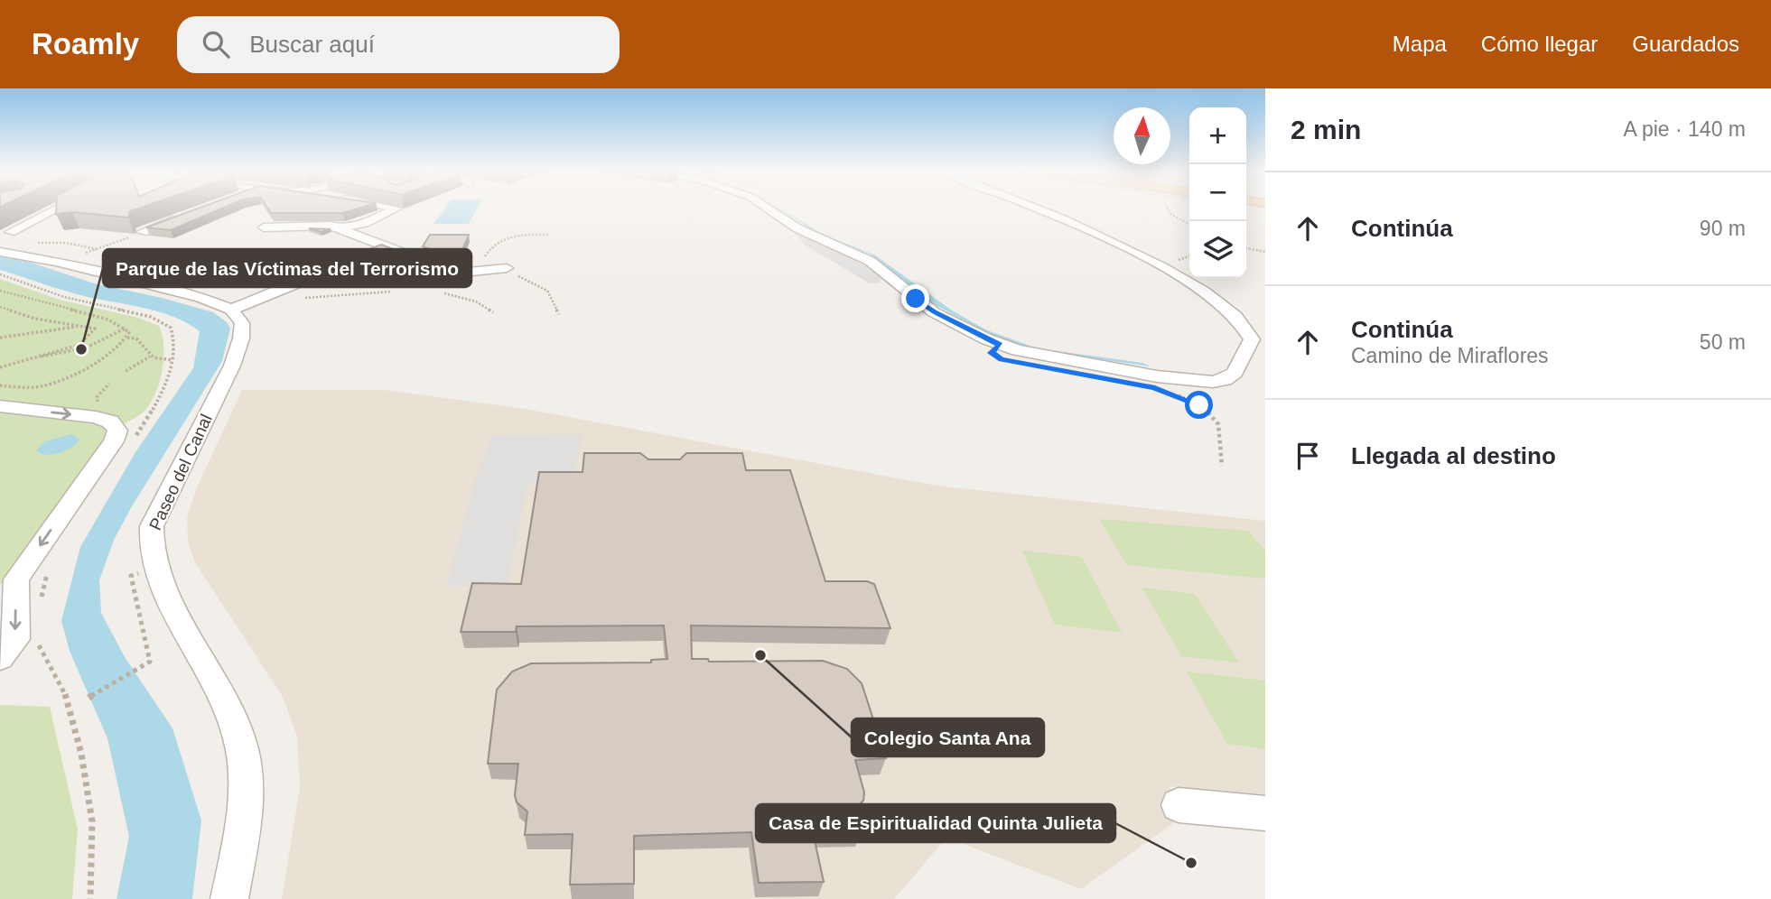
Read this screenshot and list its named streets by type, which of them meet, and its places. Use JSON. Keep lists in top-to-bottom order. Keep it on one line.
{"streets":{"street":["Paseo del Canal"]},"places":["Parque de las Víctimas del Terrorismo","Colegio Santa Ana","Casa de Espiritualidad Quinta Julieta"],"north":"top","page":{"header":"Roamly","search":"Buscar aquí","nav":["Mapa","Cómo llegar","Guardados"],"heading":["2 min","A pie · 140 m"],"map_buttons":["+","−"],"list":[["Continúa","90 m"],["Continúa","Camino de Miraflores","50 m"],"Llegada al destino"]}}
